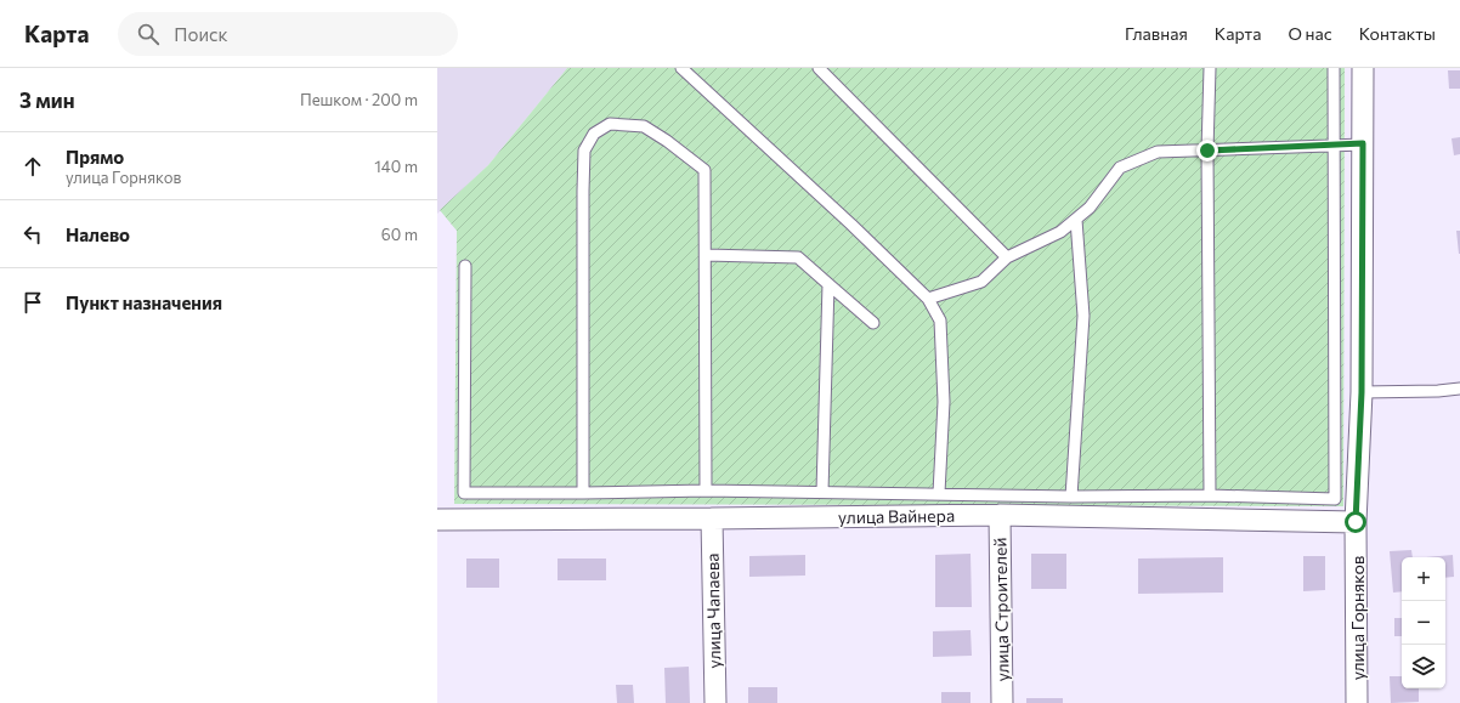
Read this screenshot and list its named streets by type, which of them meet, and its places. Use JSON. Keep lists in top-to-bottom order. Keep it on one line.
{"streets":{"street":["улица Вайнера","улица Строителей","улица Чапаева","улица Горняков"]},"crossings":[["улица Вайнера","улица Строителей"],["улица Вайнера","улица Чапаева"],["улица Вайнера","улица Горняков"]],"page":{"header":"Карта","search":"Поиск","nav":["Главная","Карта","О нас","Контакты"],"heading":["3 мин","Пешком · 200 m"],"list":[["Прямо","улица Горняков","140 m"],["Налево","60 m"],"Пункт назначения"],"map_buttons":["+","−"]}}
